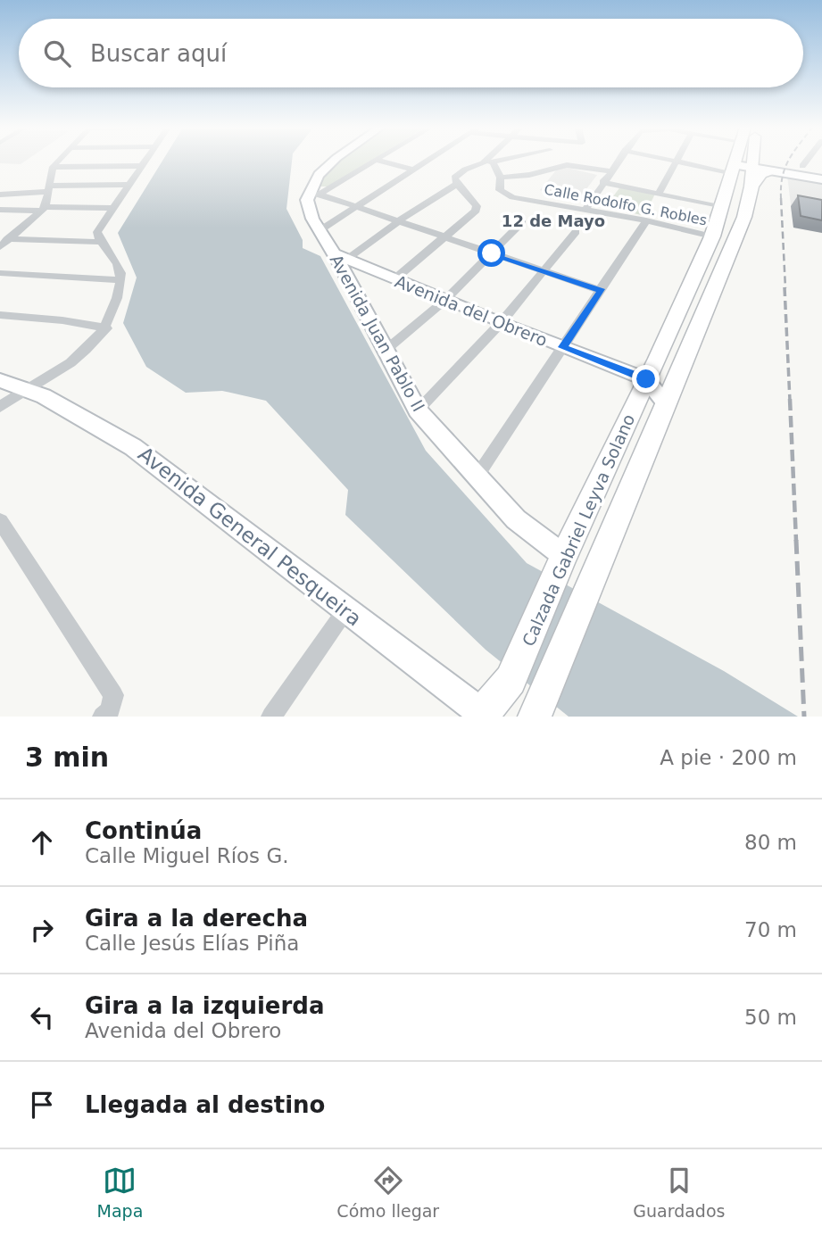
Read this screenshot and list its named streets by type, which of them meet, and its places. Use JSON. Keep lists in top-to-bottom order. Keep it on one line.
{"streets":{"main road":["Avenida del Obrero","Avenida Juan Pablo II","Calzada Gabriel Leyva Solano","Avenida General Pesqueira"],"street":["Calle Rodolfo G. Robles"]},"crossings":[["Calle Rodolfo G. Robles","Calzada Gabriel Leyva Solano"],["Avenida del Obrero","Avenida Juan Pablo II"],["Avenida del Obrero","Calzada Gabriel Leyva Solano"],["Avenida Juan Pablo II","Calzada Gabriel Leyva Solano"],["Calzada Gabriel Leyva Solano","Avenida General Pesqueira"]],"districts":["12 de Mayo"],"page":{"search":"Buscar aquí","heading":["3 min","A pie · 200 m"],"list":[["Continúa","Calle Miguel Ríos G.","80 m"],["Gira a la derecha","Calle Jesús Elías Piña","70 m"],["Gira a la izquierda","Avenida del Obrero","50 m"],"Llegada al destino"],"nav":["Mapa","Cómo llegar","Guardados"]}}
